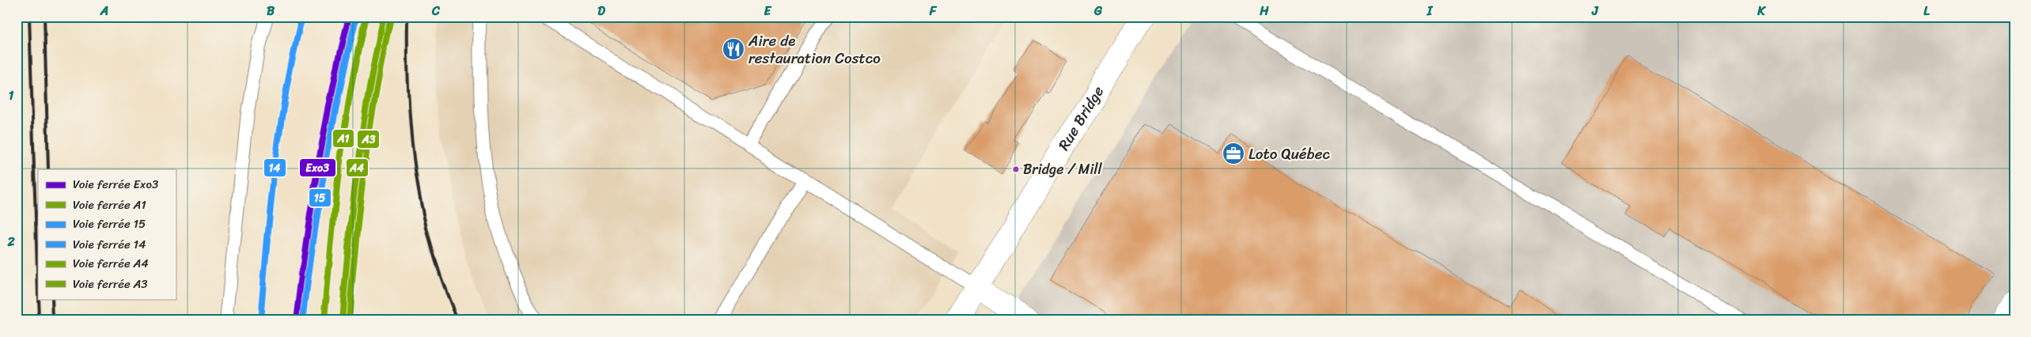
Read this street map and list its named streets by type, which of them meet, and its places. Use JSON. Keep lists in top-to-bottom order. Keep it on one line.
{"streets":{"main road":["Rue Bridge"]},"places":{"restaurant":["Aire de restauration Costco"],"office":["Loto Québec"],"other":["Bridge / Mill"]},"lines":["rail line Exo3","rail line A1","rail line 14","rail line A4","rail line 15","rail line A3"],"legend":["Voie ferrée Exo3","Voie ferrée A1","Voie ferrée 15","Voie ferrée 14","Voie ferrée A4","Voie ferrée A3"],"grid":{"columns":["A","B","C","D","E","F","G","H","I","J","K","L"],"rows":["1","2"]}}
